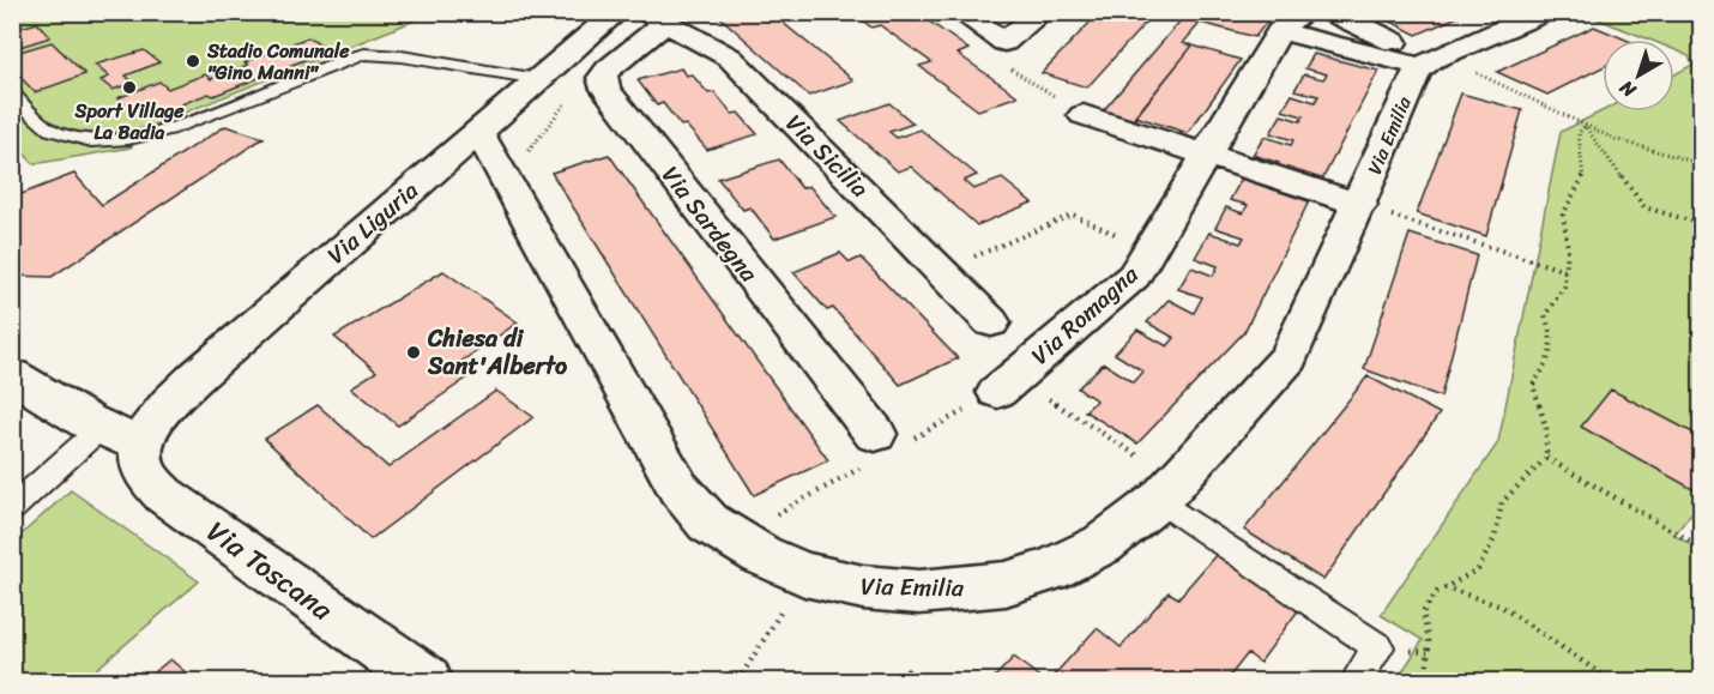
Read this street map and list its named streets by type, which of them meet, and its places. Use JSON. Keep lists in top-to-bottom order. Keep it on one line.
{"streets":{"street":["Via Emilia","Via Sicilia","Via Liguria","Via Sardegna","Via Romagna","Via Toscana"]},"crossings":[["Via Emilia","Via Liguria"],["Via Emilia","Via Romagna"],["Via Sicilia","Via Sardegna"],["Via Liguria","Via Toscana"]],"places":["Stadio Comunale \"Gino Manni\"","Sport Village La Badia","Chiesa di Sant'Alberto"],"north":"bottom left"}
